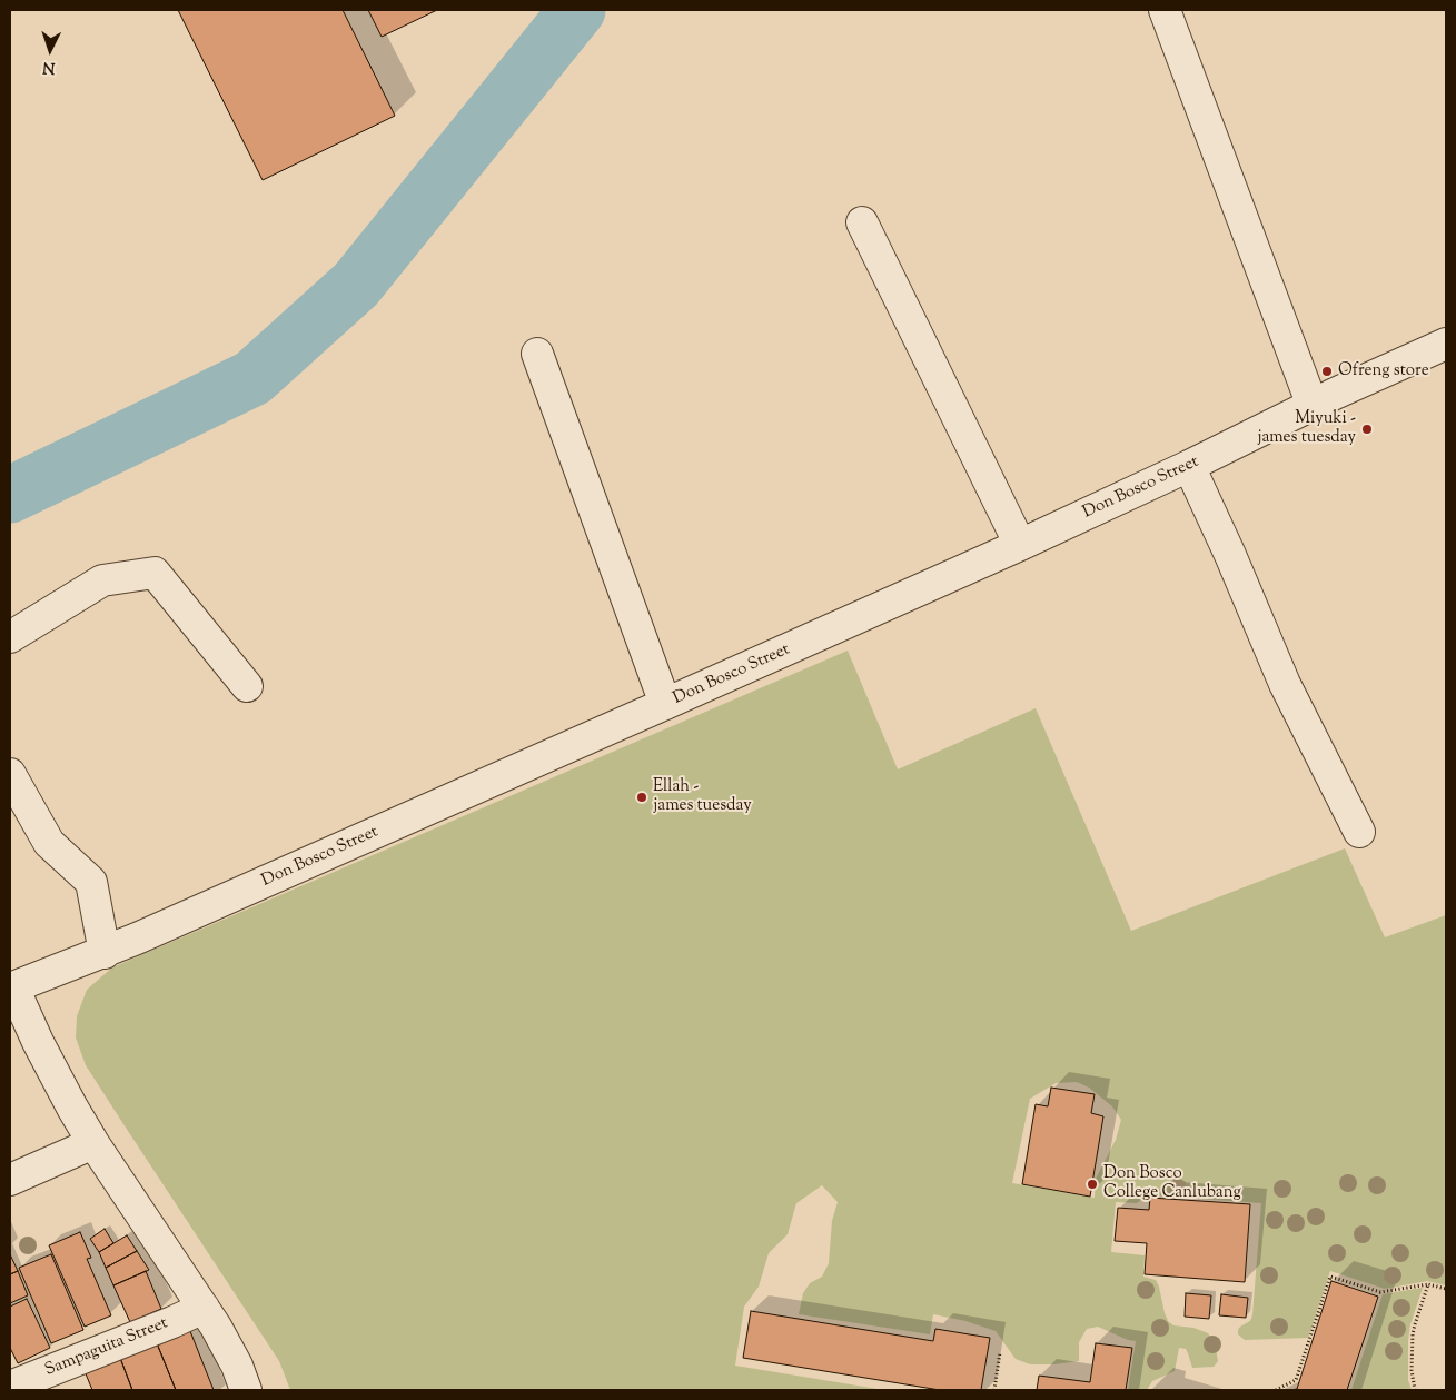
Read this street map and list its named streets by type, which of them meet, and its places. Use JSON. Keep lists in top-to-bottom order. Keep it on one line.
{"streets":{"street":["Don Bosco Street","Sampaguita Street"]},"places":["Ofreng store","Miyuki - james tuesday","Ellah - james tuesday","Don Bosco College Canlubang"],"north":"bottom"}
